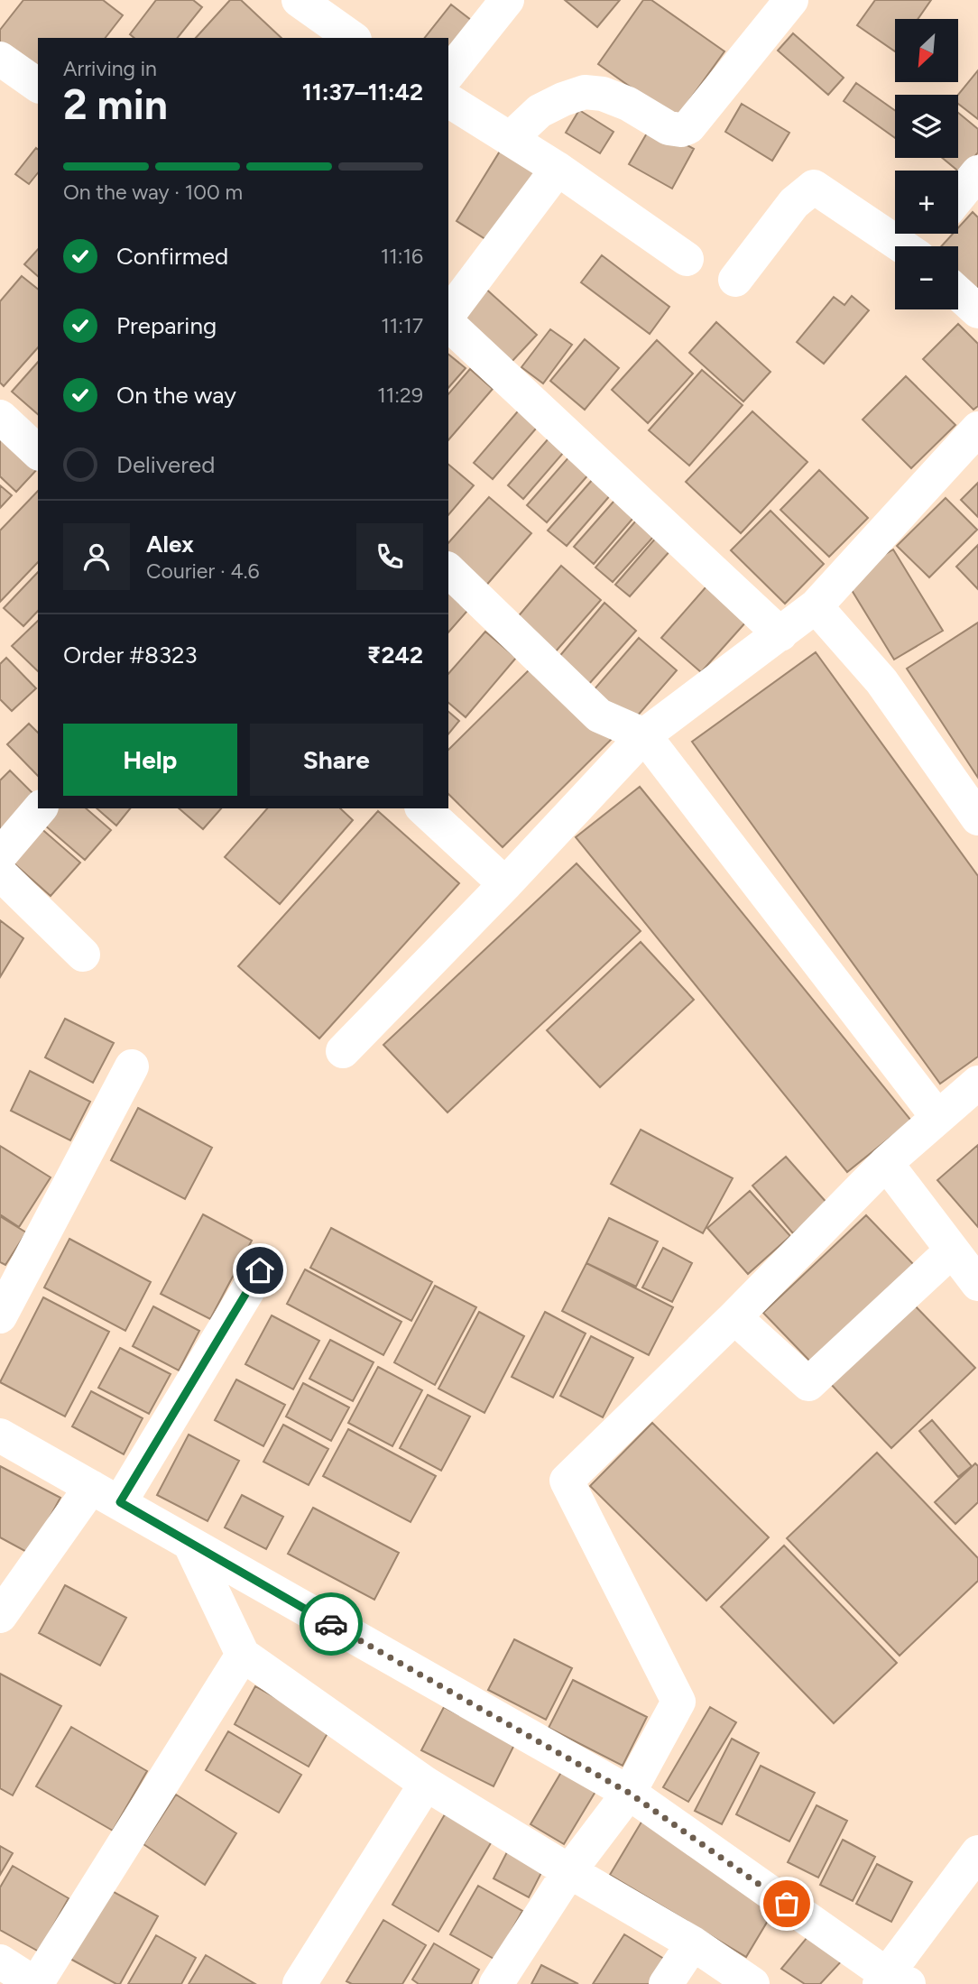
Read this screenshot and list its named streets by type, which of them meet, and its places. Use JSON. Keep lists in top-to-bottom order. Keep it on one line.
{"north":"bottom left","page":{"map_buttons":["+","−"],"heading":["2 min","Arriving in","11:37–11:42"],"panel":["Alex","Courier · 4.6","Order #8323","₹242"],"bar":"On the way · 100 m","list":[["Confirmed","11:16"],["Preparing","11:17"],["On the way","11:29"],"Delivered"],"buttons":["Help","Share"]}}
